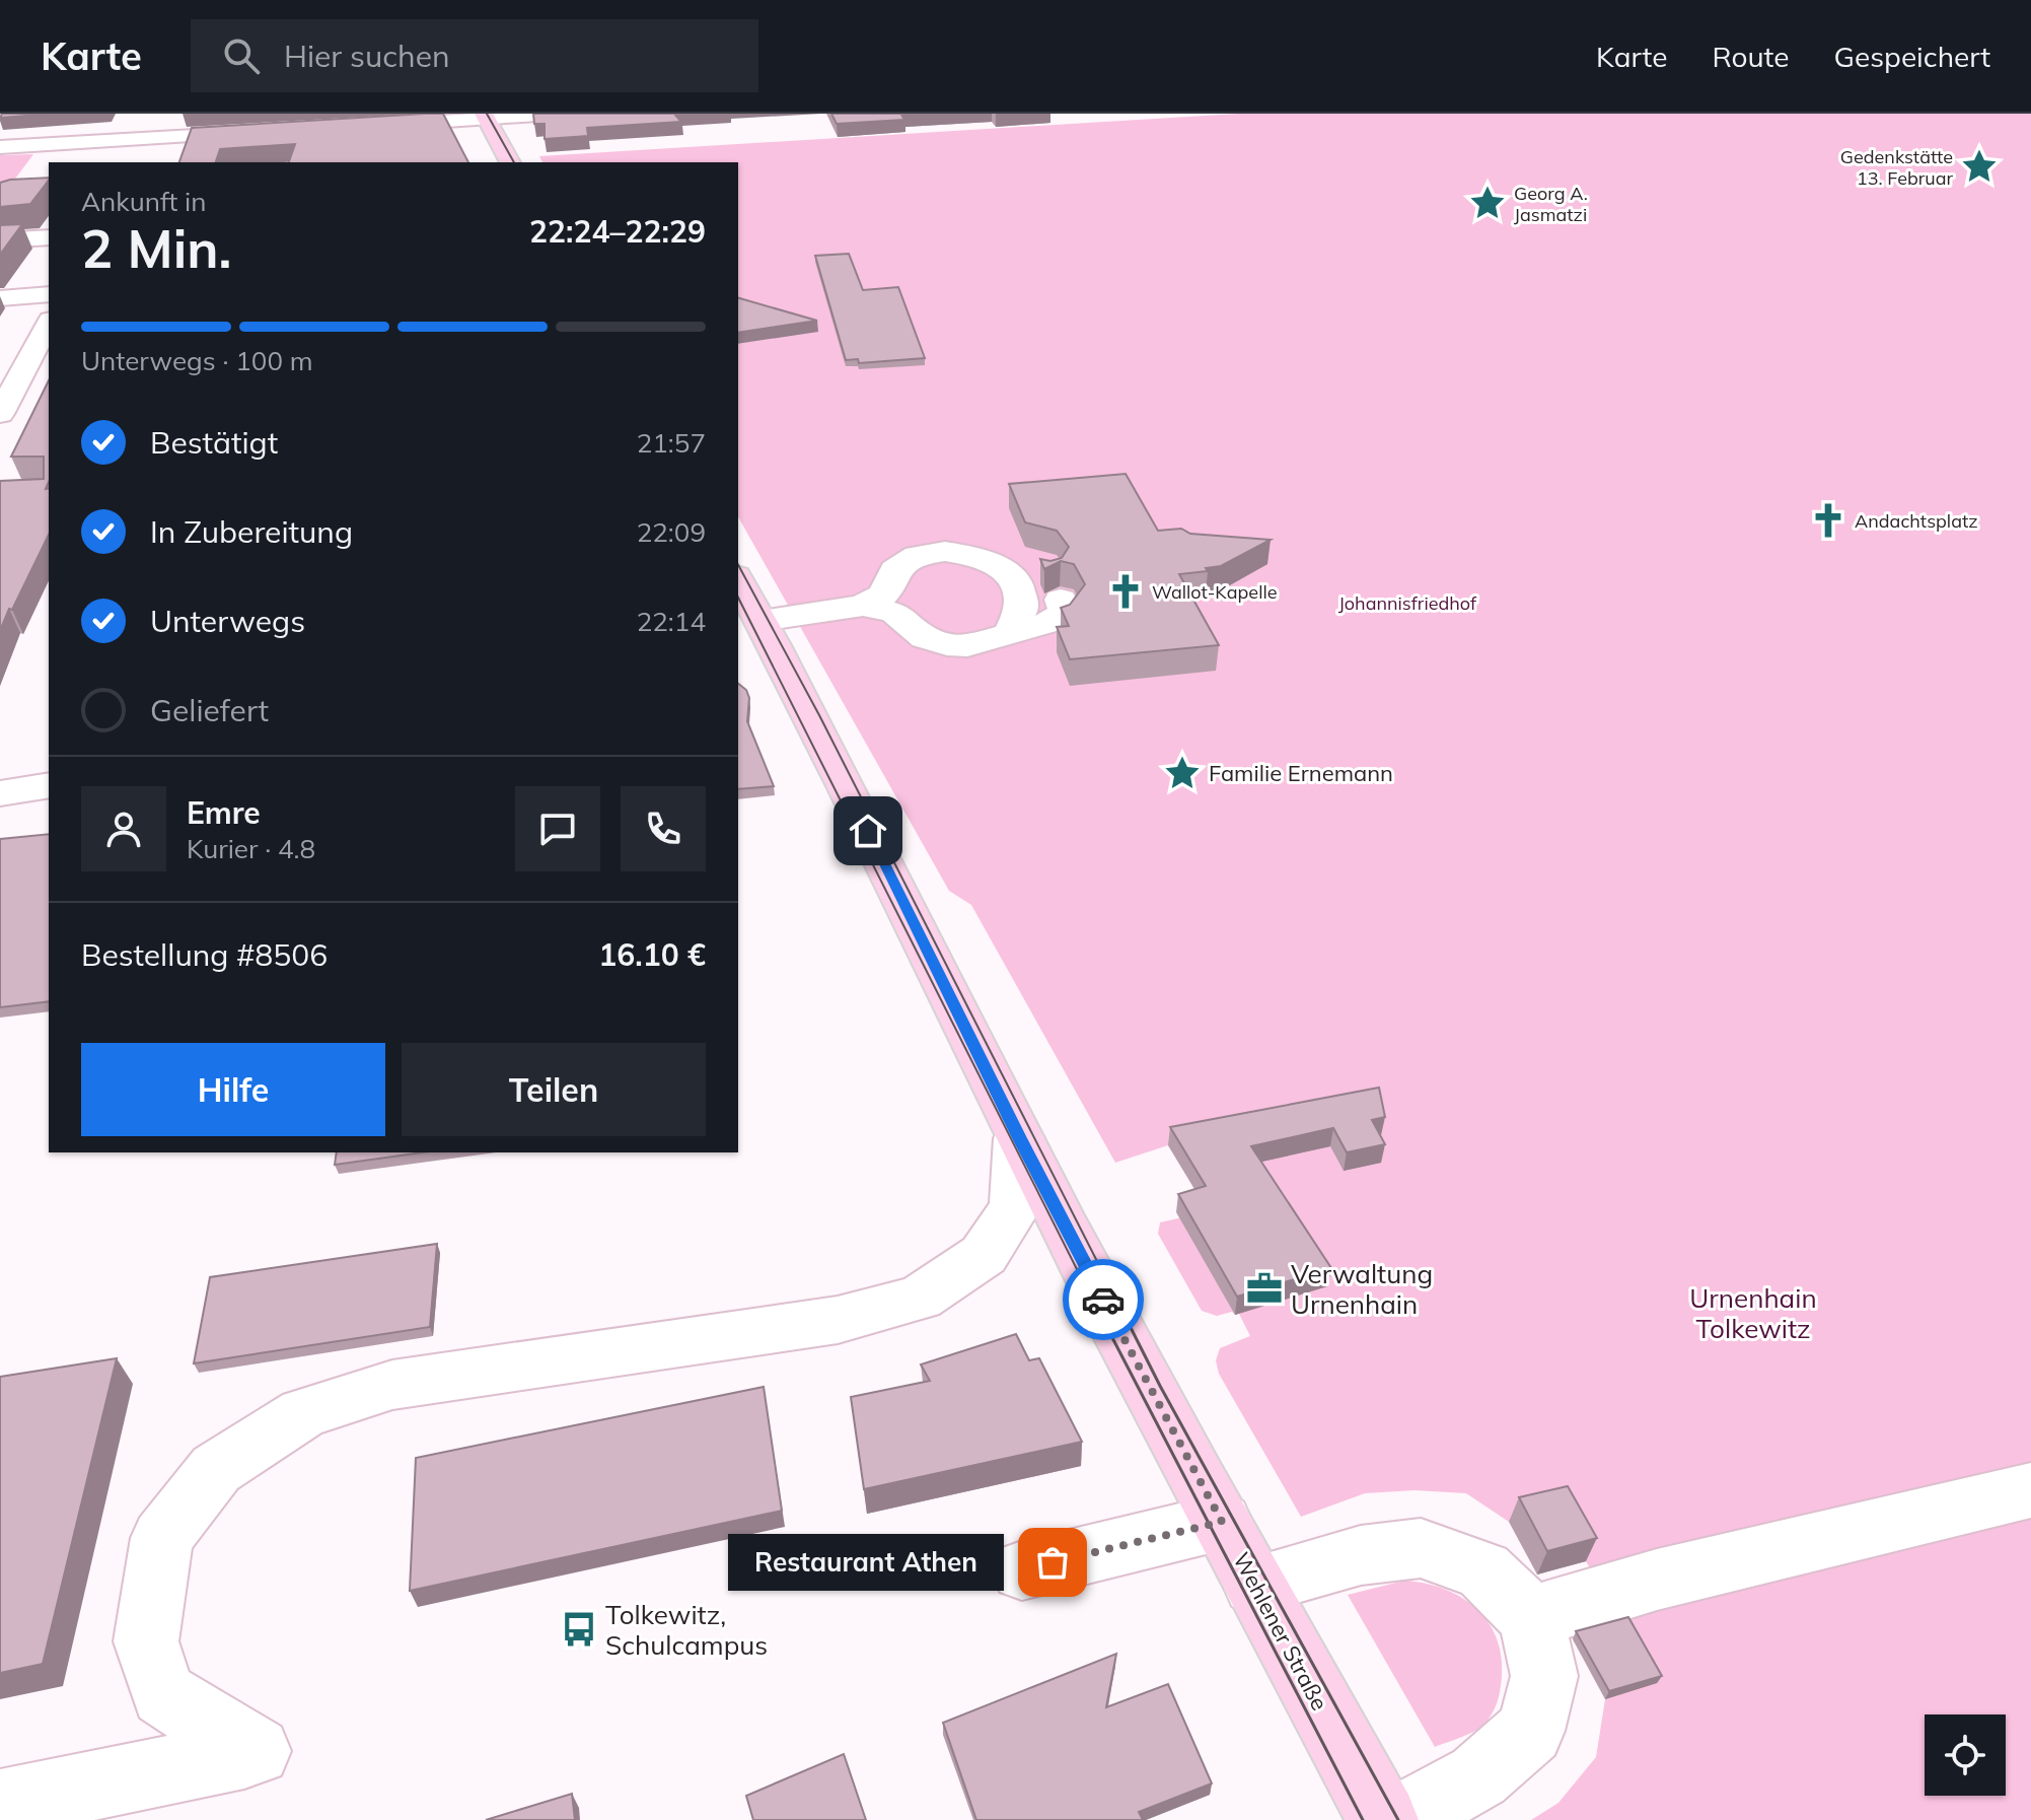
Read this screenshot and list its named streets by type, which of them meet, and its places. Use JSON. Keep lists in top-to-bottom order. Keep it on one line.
{"streets":{"main road":["Wehlener Straße"]},"parks":["Johannisfriedhof","Urnenhain Tolkewitz"],"places":{"place":["Gedenkstätte 13. Februar","Georg A. Jasmatzi","Familie Ernemann"],"church":["Andachtsplatz","Wallot-Kapelle"],"office":["Verwaltung Urnenhain"],"other":["Restaurant Athen"],"bus stop":["Tolkewitz, Schulcampus"]},"page":{"header":"Karte","search":"Hier suchen","nav":["Karte","Route","Gespeichert"],"heading":["2 Min.","Ankunft in","22:24–22:29"],"panel":["Emre","Kurier · 4.8","Bestellung #8506","16.10 €"],"bar":"Unterwegs · 100 m","list":[["Bestätigt","21:57"],["In Zubereitung","22:09"],["Unterwegs","22:14"],"Geliefert"],"buttons":["Hilfe","Teilen"],"bubble":"Restaurant Athen"}}
